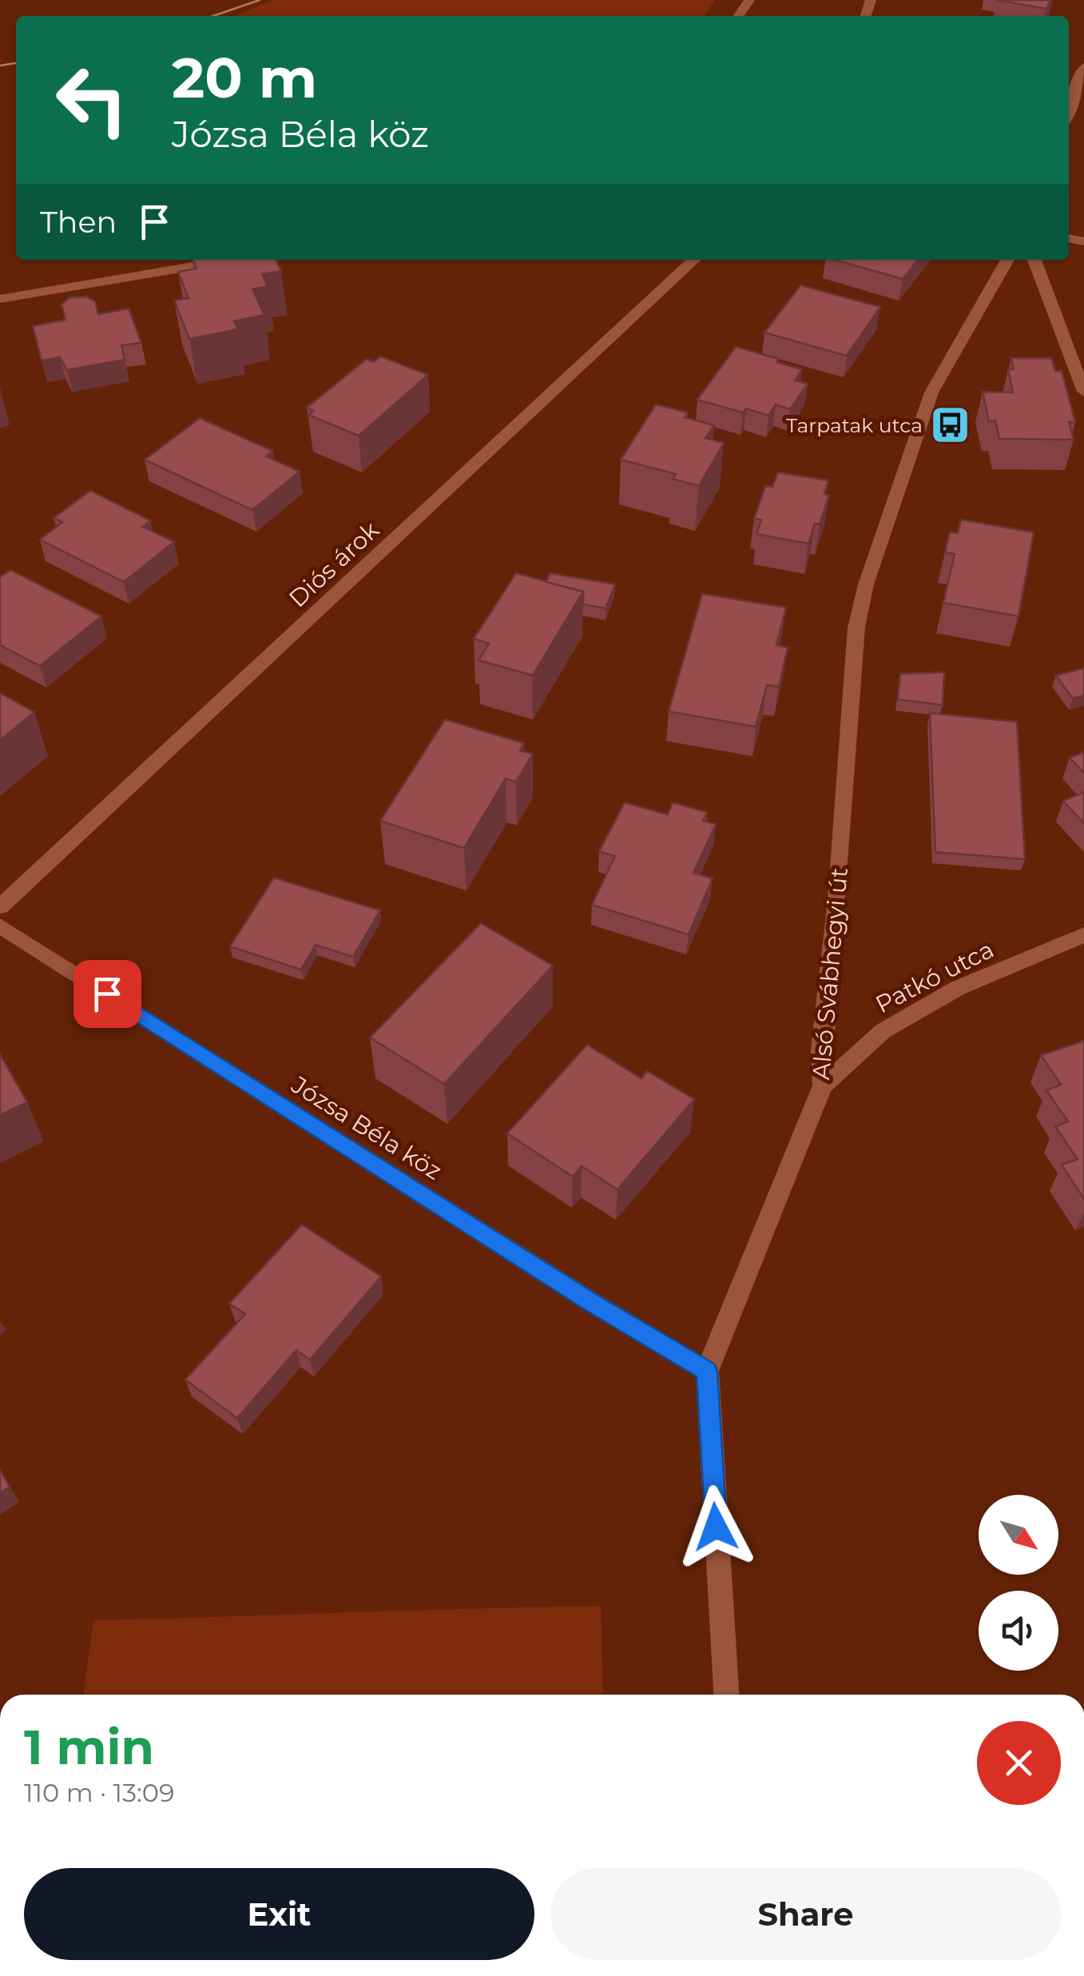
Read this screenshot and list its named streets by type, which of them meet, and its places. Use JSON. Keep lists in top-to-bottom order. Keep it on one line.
{"streets":{"street":["Diós árok","Alsó Svábhegyi út","Patkó utca","Józsa Béla köz"]},"crossings":[["Alsó Svábhegyi út","Patkó utca"],["Alsó Svábhegyi út","Józsa Béla köz"]],"places":{"bus stop":["Tarpatak utca"]},"north":"bottom right","page":{"turn":["20 m","Józsa Béla köz"],"then":"Then","heading":["1 min","110 m · 13:09"],"buttons":["Exit","Share"]}}
